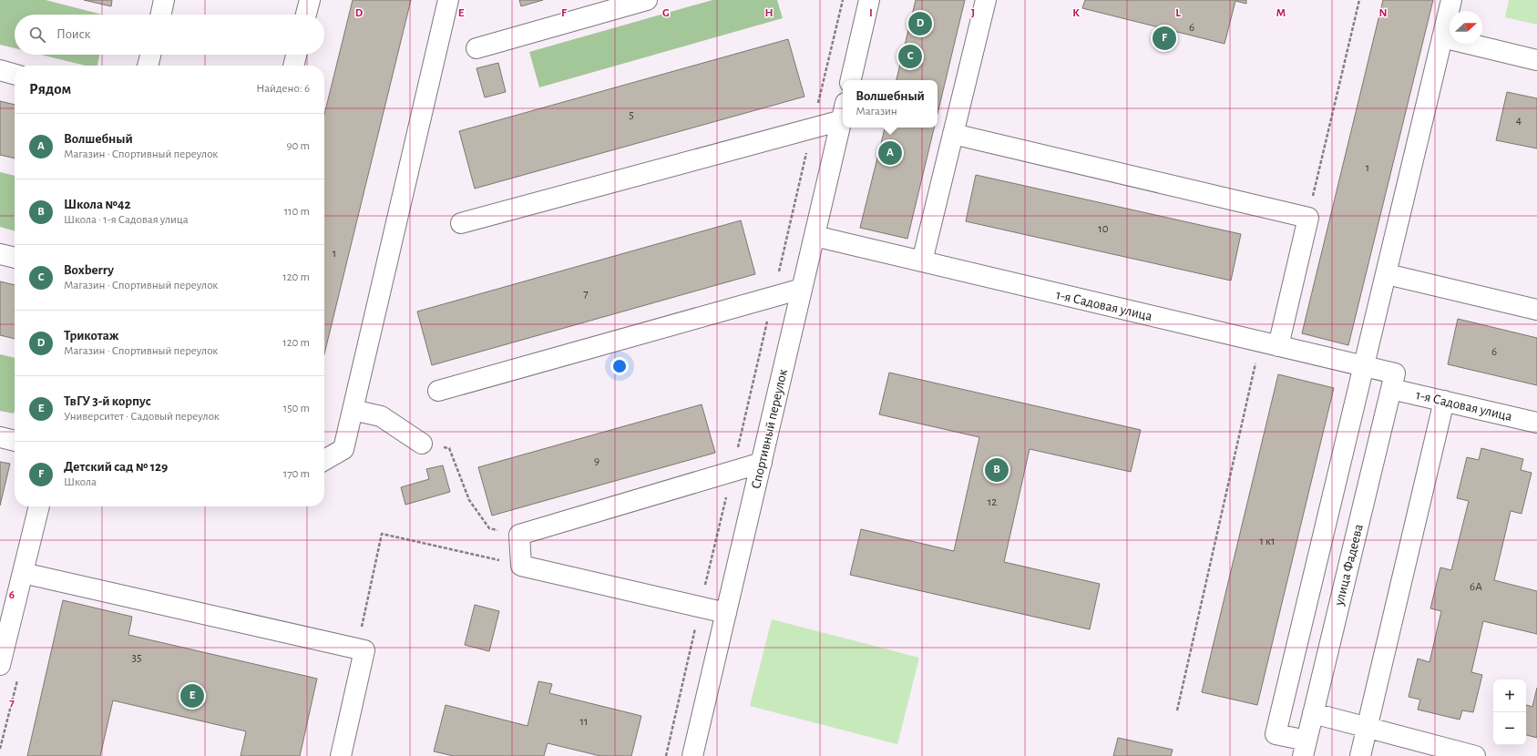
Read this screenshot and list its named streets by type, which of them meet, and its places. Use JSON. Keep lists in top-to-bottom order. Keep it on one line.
{"streets":{"street":["1-я Садовая улица","Спортивный переулок","улица Фадеева"]},"crossings":[["1-я Садовая улица","Спортивный переулок"],["1-я Садовая улица","улица Фадеева"]],"house_numbers":["6","5","4","1","10","1","7","6","9","12","1 к1","6А","35","11"],"north":"right","page":{"pins":["D","F","C","A","B","E"],"search":"Поиск","heading":["Рядом","Найдено: 6"],"popup":["Волшебный","Магазин"],"list":[{"mark":"A","name":"Волшебный","note":"Магазин · Спортивный переулок","value":"90 m"},{"mark":"B","name":"Школа №42","note":"Школа · 1-я Садовая улица","value":"110 m"},{"mark":"C","name":"Boxberry","note":"Магазин · Спортивный переулок","value":"120 m"},{"mark":"D","name":"Трикотаж","note":"Магазин · Спортивный переулок","value":"120 m"},{"mark":"E","name":"ТвГУ 3-й корпус","note":"Университет · Садовый переулок","value":"150 m"},{"mark":"F","name":"Детский сад № 129","note":"Школа","value":"170 m"}],"map_buttons":["+","−"]},"grid":{"columns":["D","E","F","G","H","I","J","K","L","M","N"],"rows":["6","7"]}}
